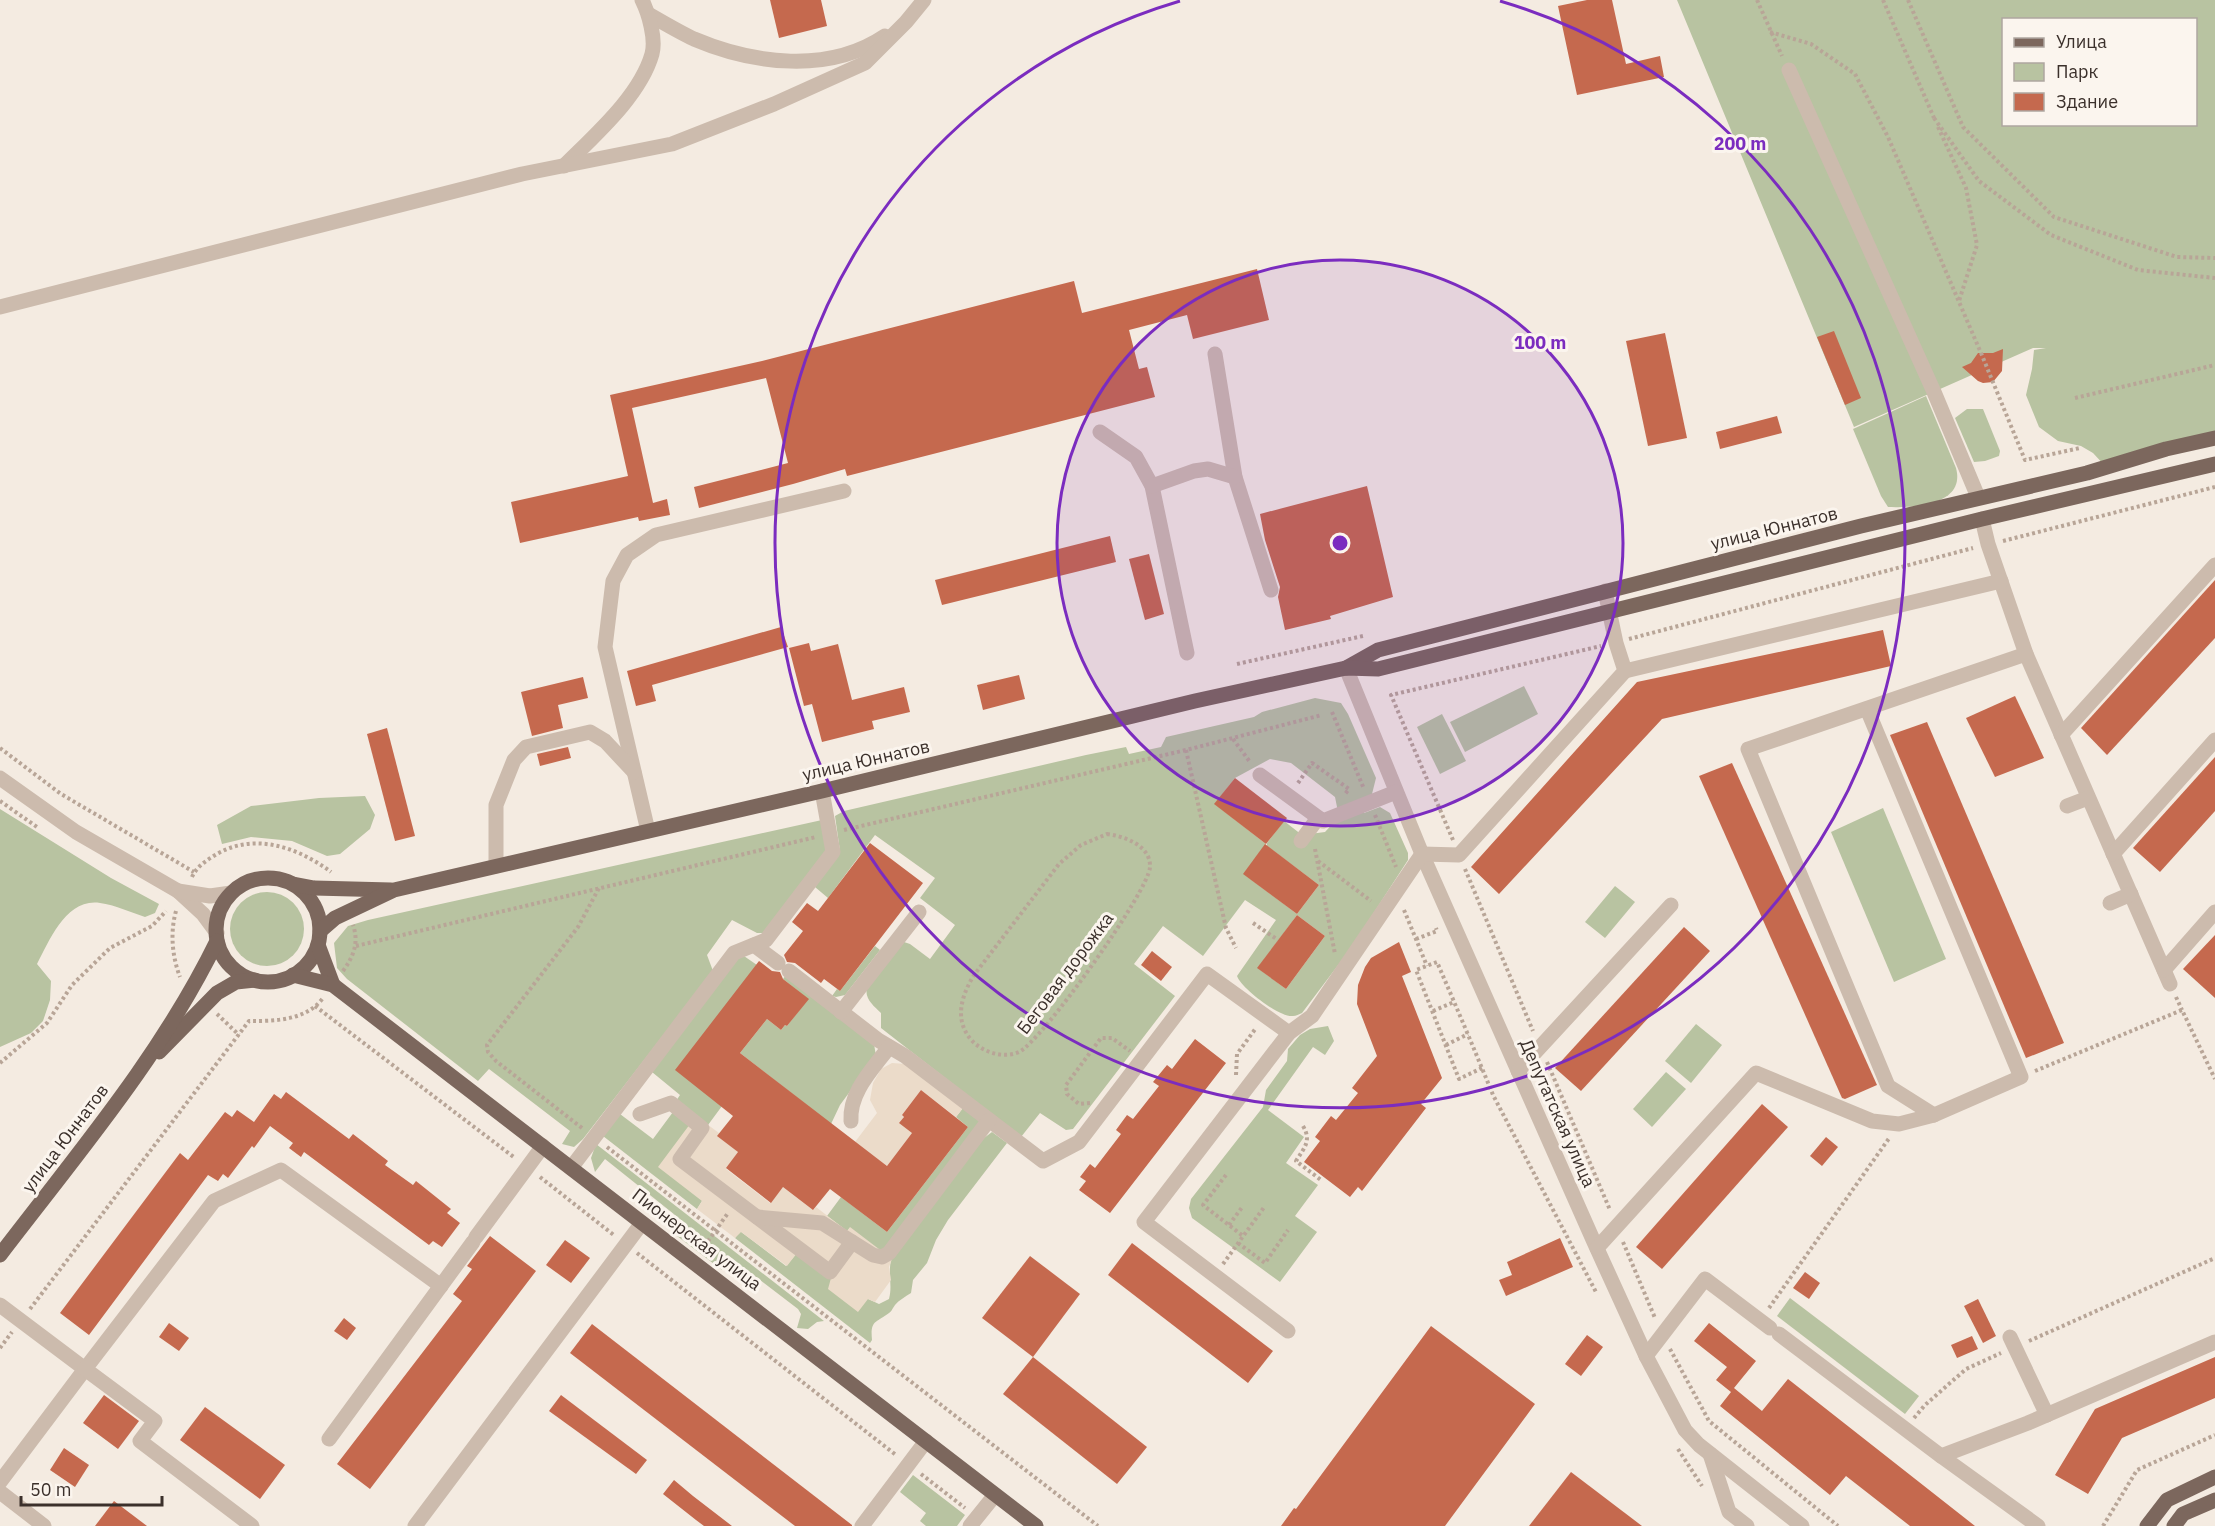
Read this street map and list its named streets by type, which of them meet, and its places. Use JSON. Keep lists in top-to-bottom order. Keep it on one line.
{"streets":{"main road":["улица Юннатов","Пионерская улица"],"street":["Депутатская улица"],"path":["Беговая дорожка"]},"crossings":[["улица Юннатов","Депутатская улица"],["улица Юннатов","Пионерская улица"]],"legend":["Улица","Парк","Здание"],"scale_bar":"50 m","rings":["200 m","100 m"]}
